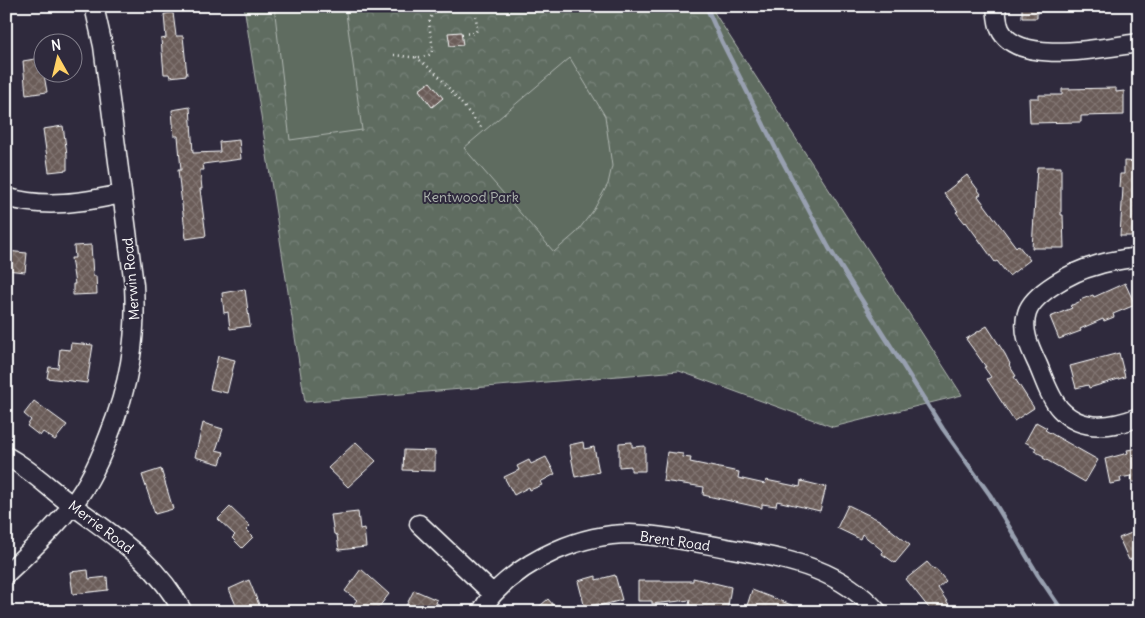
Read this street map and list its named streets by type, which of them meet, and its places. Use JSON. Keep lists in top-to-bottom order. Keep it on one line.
{"streets":{"street":["Merwin Road","Merrie Road","Brent Road"]},"crossings":[["Merwin Road","Merrie Road"]],"parks":["Kentwood Park"],"north":"top"}
